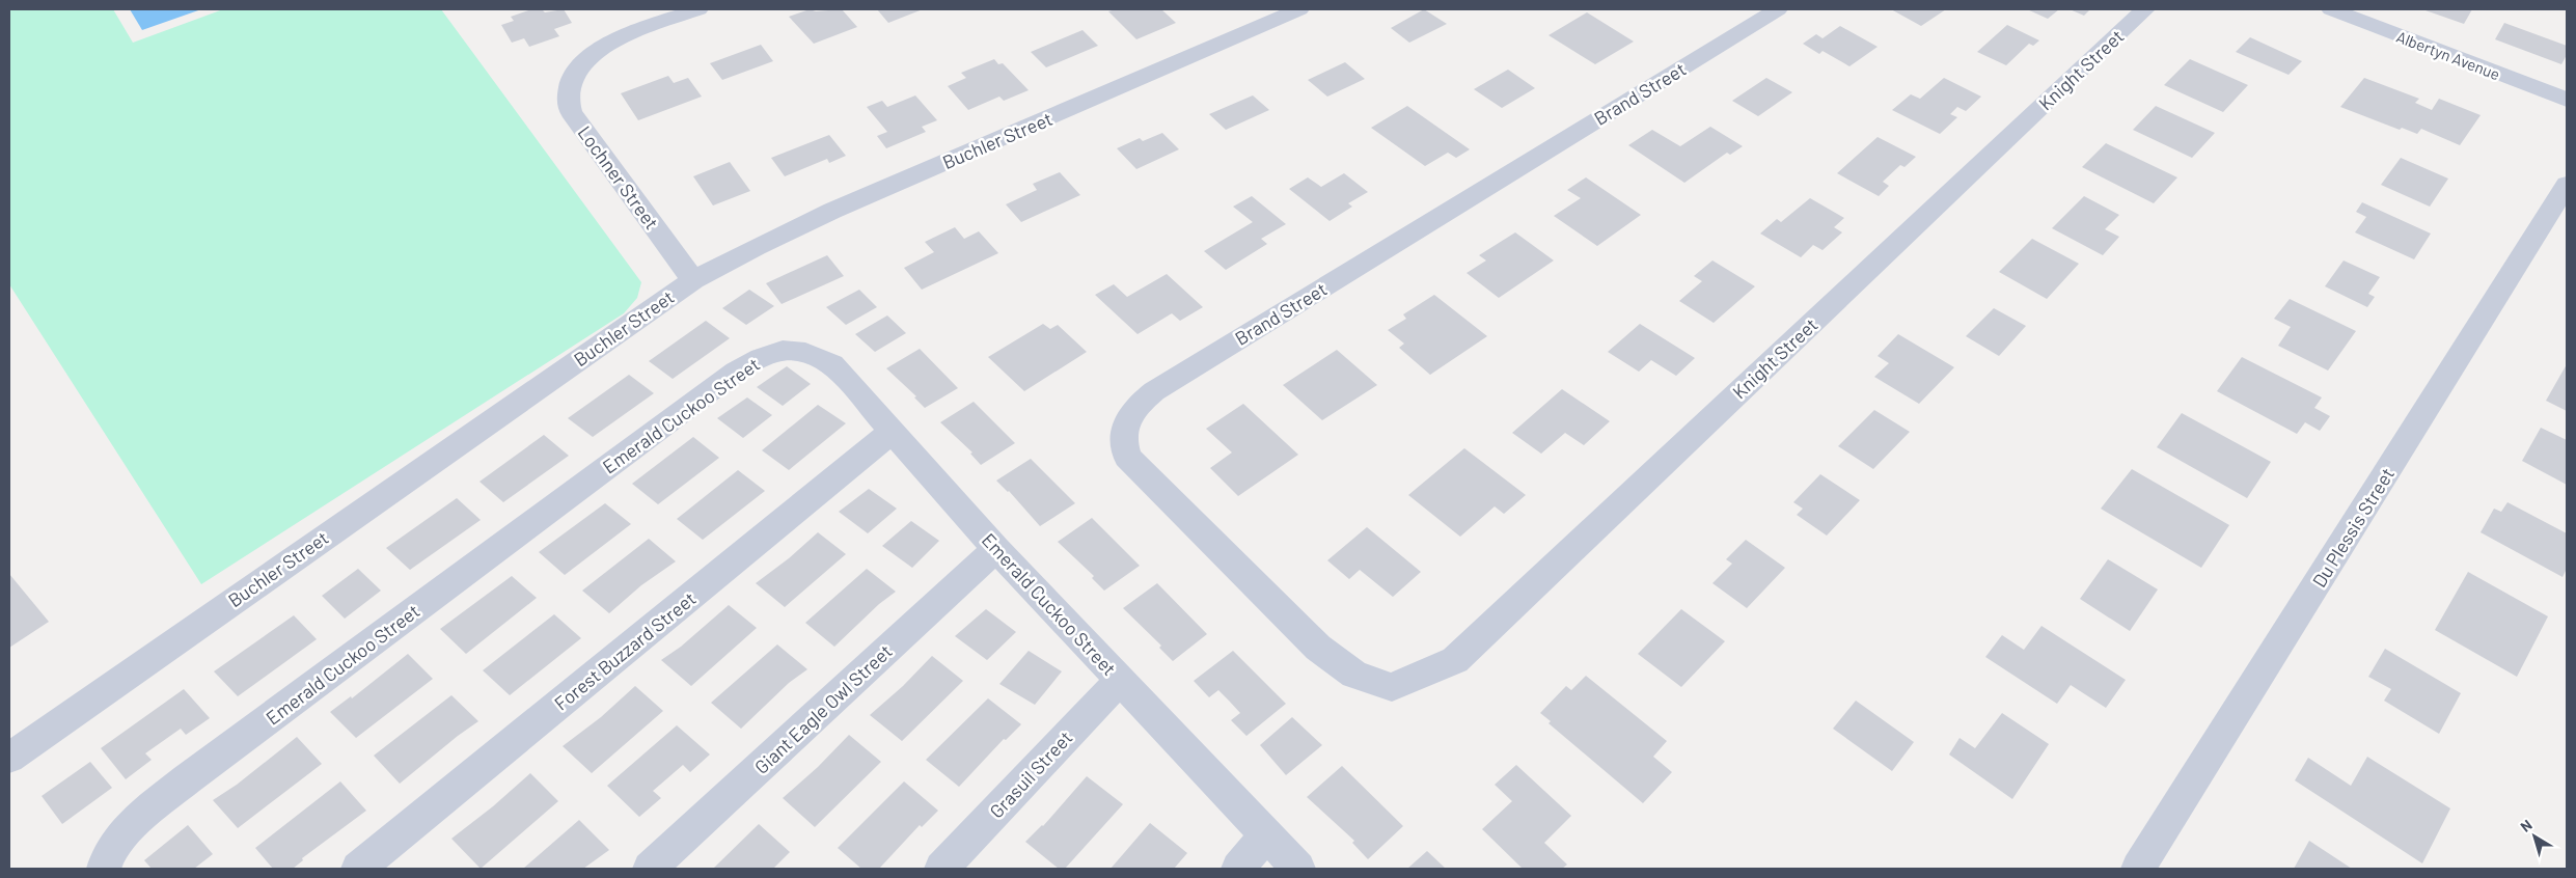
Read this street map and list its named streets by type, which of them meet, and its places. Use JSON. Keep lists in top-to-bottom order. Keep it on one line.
{"streets":{"street":["Albertyn Avenue","Knight Street","Brand Street","Buchler Street","Lochner Street","Emerald Cuckoo Street","Du Plessis Street","Forest Buzzard Street","Giant Eagle Owl Street","Grasuil Street"]},"crossings":[["Knight Street","Brand Street"],["Buchler Street","Lochner Street"],["Emerald Cuckoo Street","Forest Buzzard Street"],["Emerald Cuckoo Street","Giant Eagle Owl Street"],["Emerald Cuckoo Street","Grasuil Street"]],"north":"top left"}
